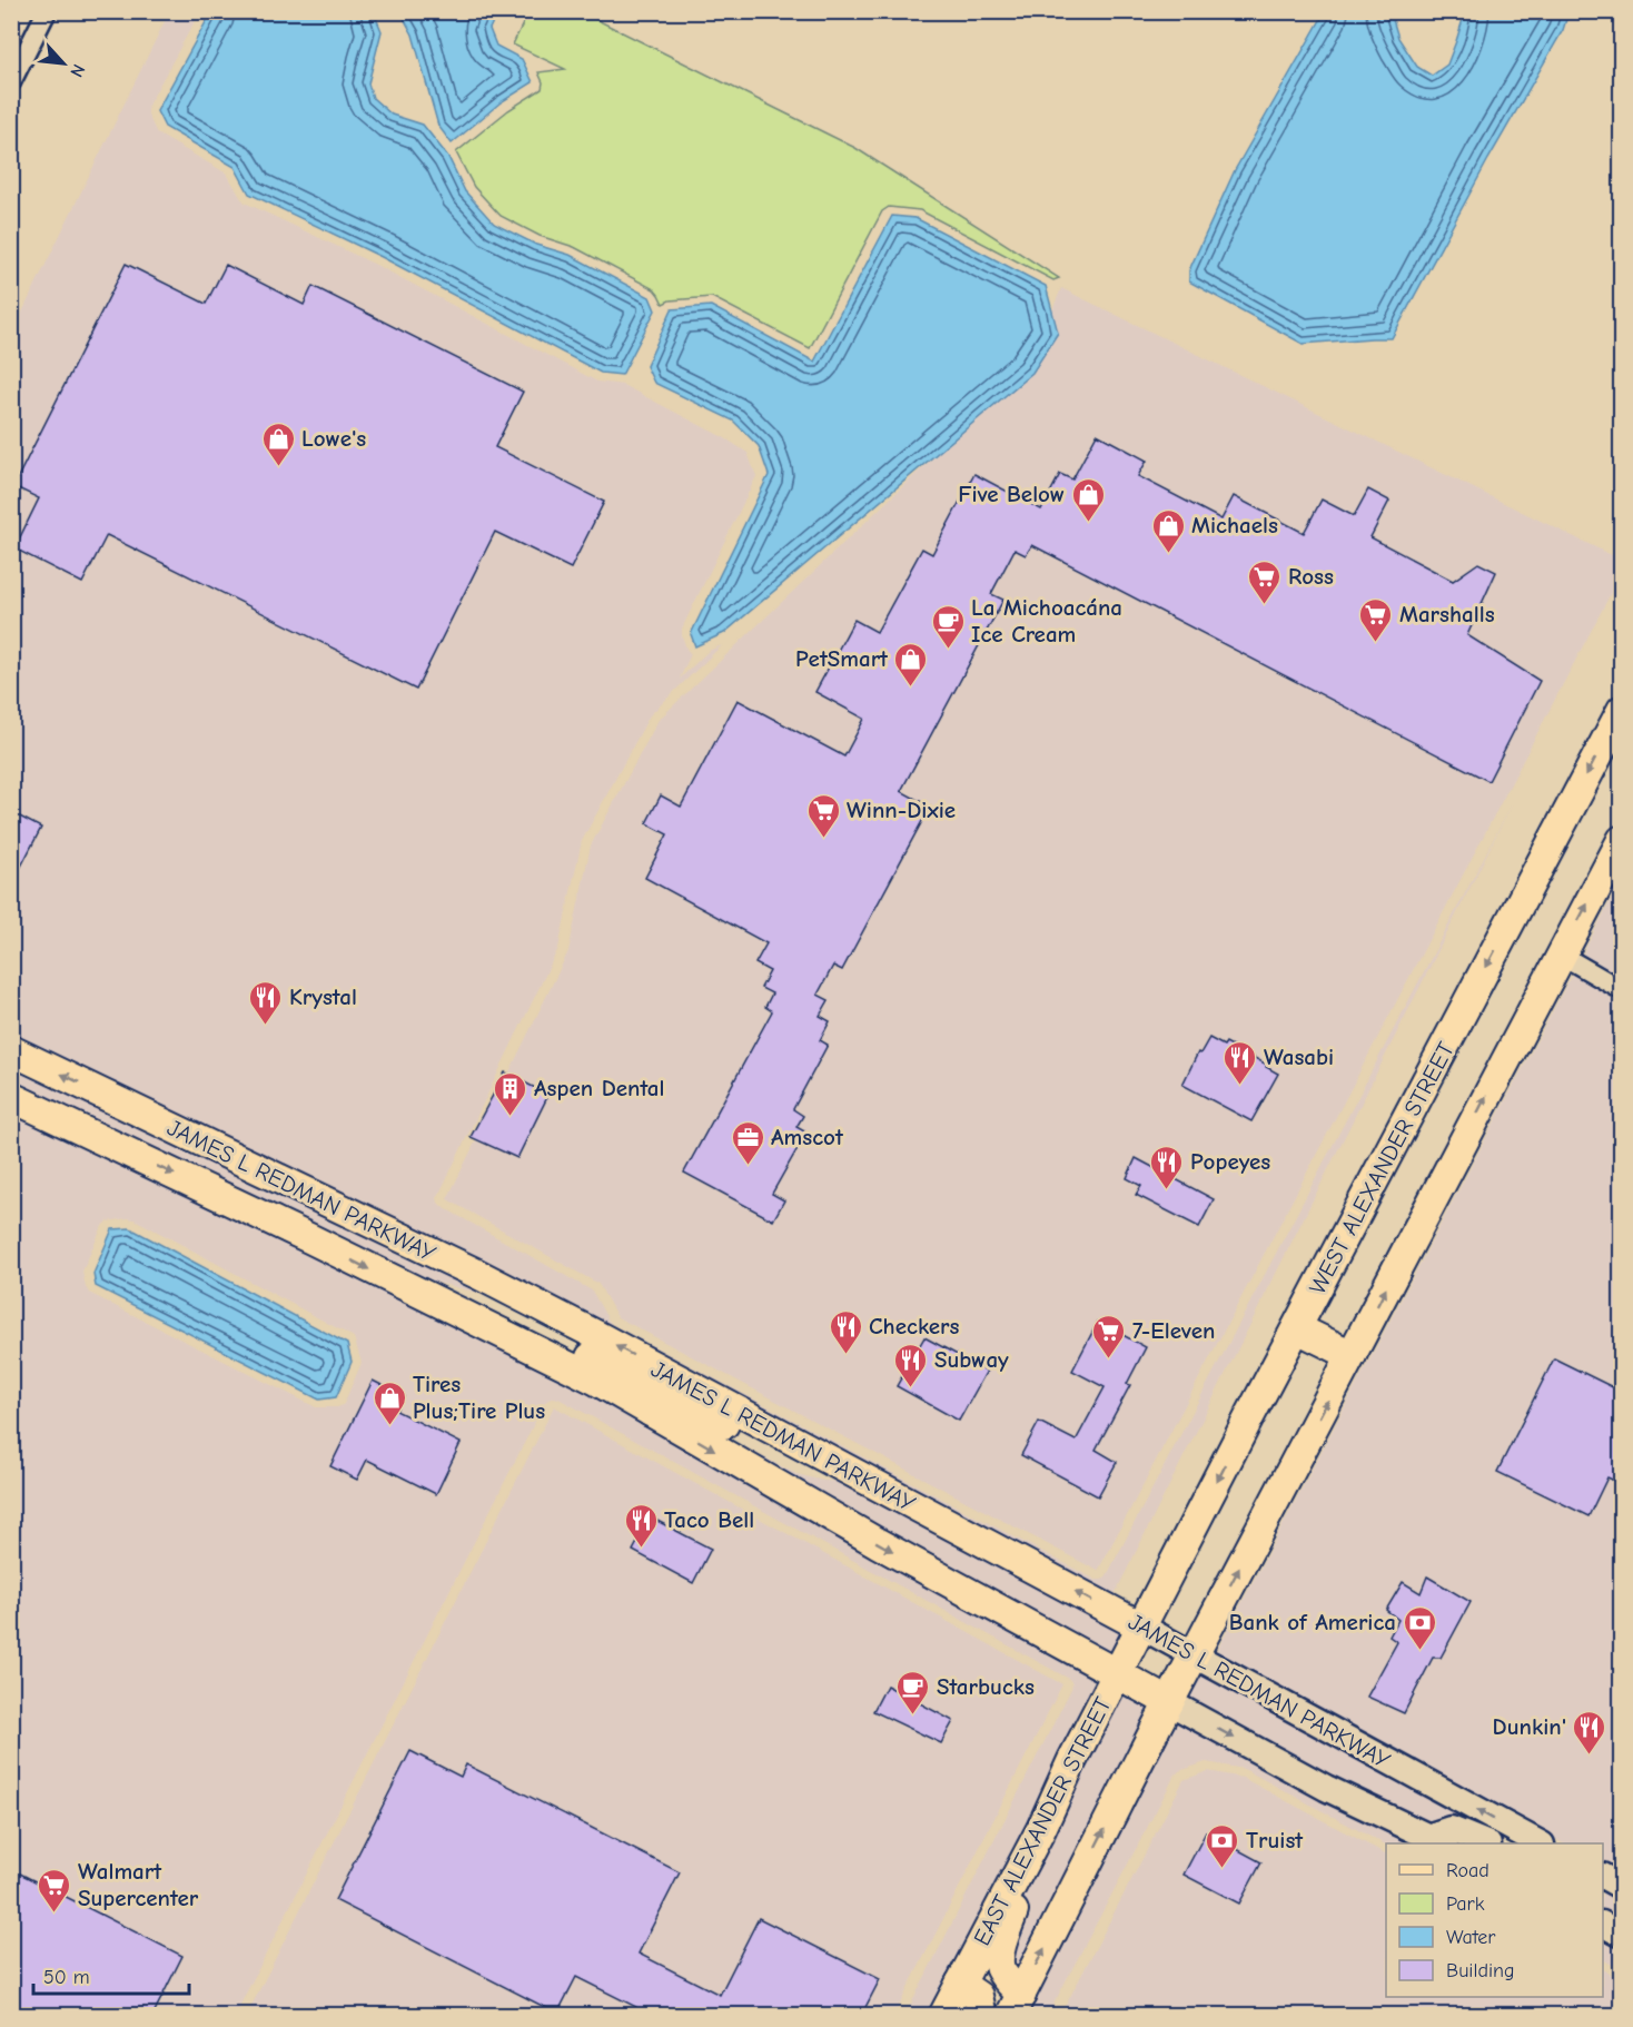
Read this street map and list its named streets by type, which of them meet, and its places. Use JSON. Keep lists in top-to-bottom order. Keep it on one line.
{"streets":{"main road":["WEST ALEXANDER STREET","JAMES L REDMAN PARKWAY","EAST ALEXANDER STREET"]},"crossings":[["WEST ALEXANDER STREET","JAMES L REDMAN PARKWAY"],["WEST ALEXANDER STREET","EAST ALEXANDER STREET"],["JAMES L REDMAN PARKWAY","EAST ALEXANDER STREET"]],"places":{"shop":["Lowe's","Five Below","Michaels","PetSmart","Tires Plus;Tire Plus"],"supermarket":["Ross","Marshalls","Winn-Dixie","7-Eleven","Walmart Supercenter"],"cafe":["La Michoacána Ice Cream","Starbucks"],"restaurant":["Krystal","Wasabi","Popeyes","Checkers","Subway","Taco Bell","Dunkin'"],"building":["Aspen Dental"],"office":["Amscot"],"bank":["Bank of America","Truist"]},"legend":["Road","Park","Water","Building"],"scale_bar":"50 m","north":"bottom right"}
